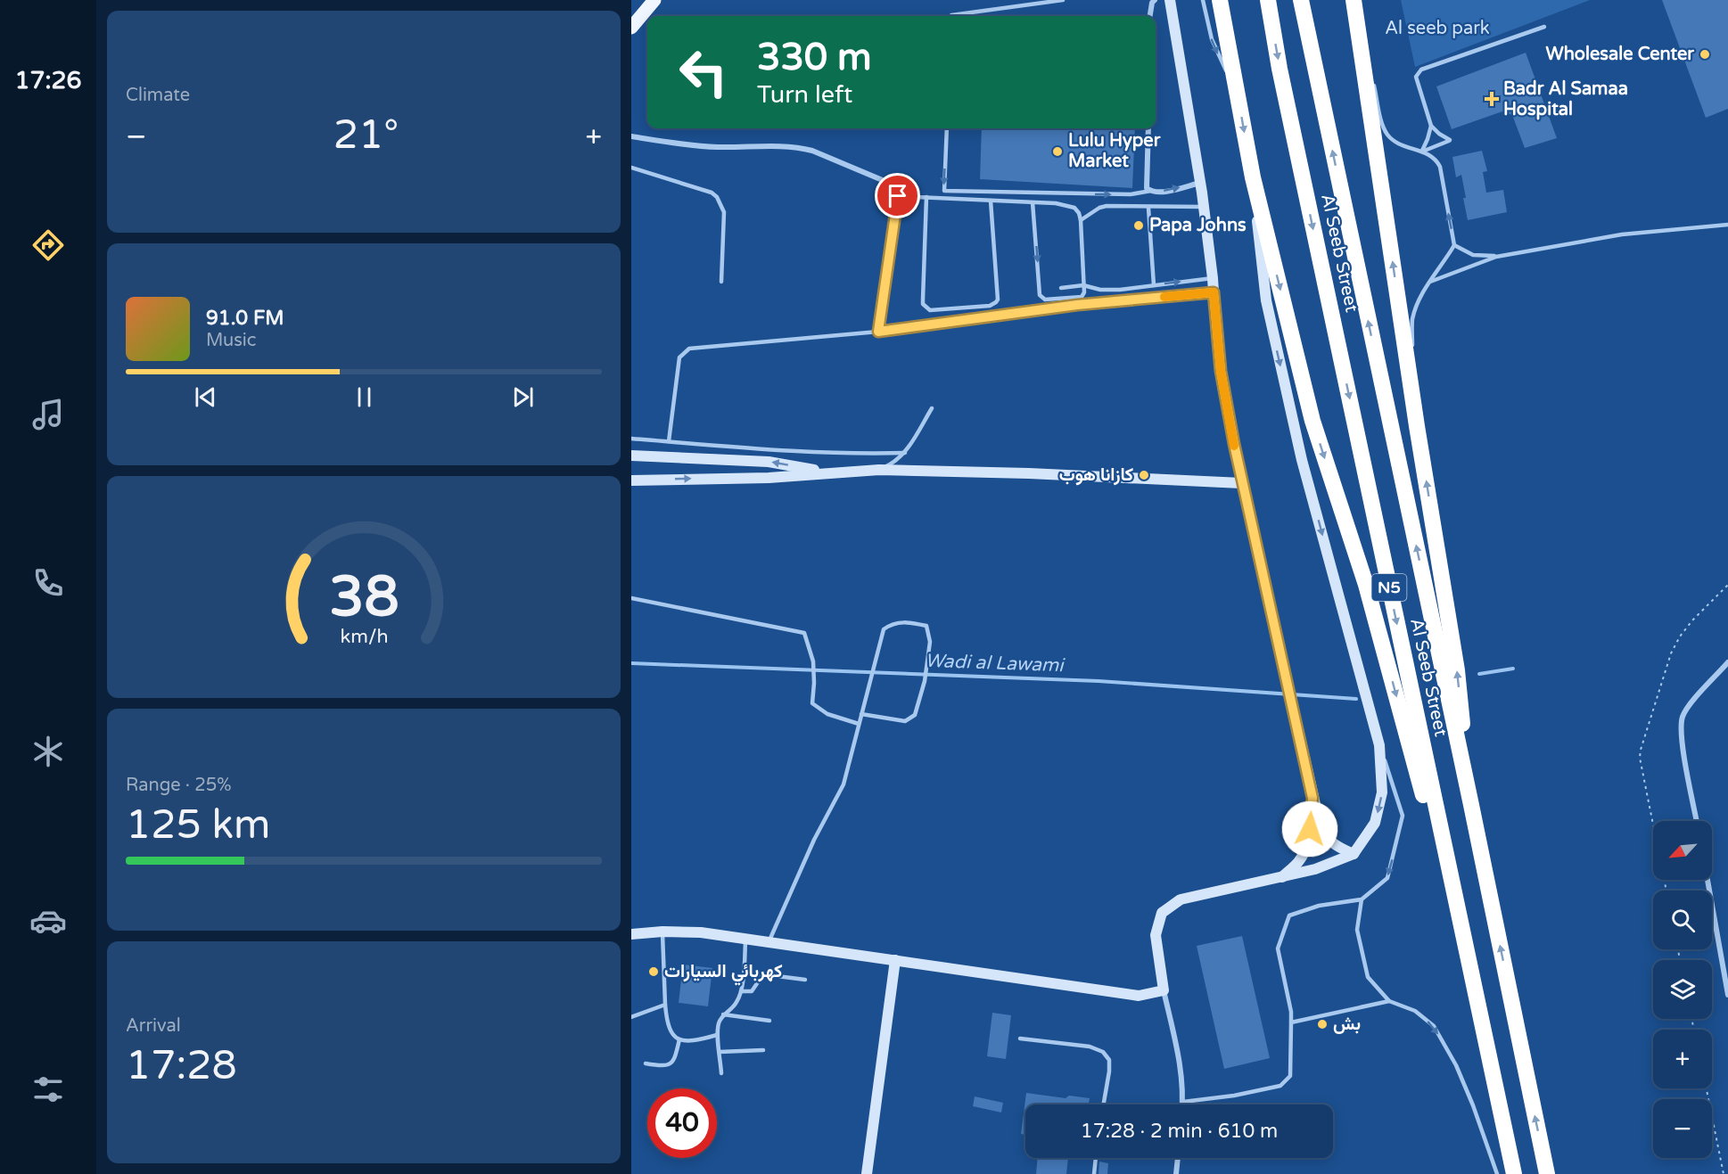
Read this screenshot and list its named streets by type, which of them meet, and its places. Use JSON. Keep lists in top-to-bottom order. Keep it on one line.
{"streets":{"highway":["Al Seeb Street","N5"]},"water":["Wadi al Lawami"],"parks":["Al seeb park"],"places":{"other":["Wholesale Center","Lulu Hyper Market","Papa Johns","كازانا هوب","كهربائي السيارات","بش"],"health":["Badr Al Samaa Hospital"]},"north":"bottom left","page":{"tabs":"17:26","tile":["Climate",["Range · 25%","125 km"],["Arrival","17:28"]],"turn":["330 m","Turn left"],"heat":["−","21°","+"],"song":["91.0 FM","Music"],"map_buttons":["+","−"],"limit":"40","trip":"17:28 · 2 min · 610 m","gauge":["38","km/h"]}}
